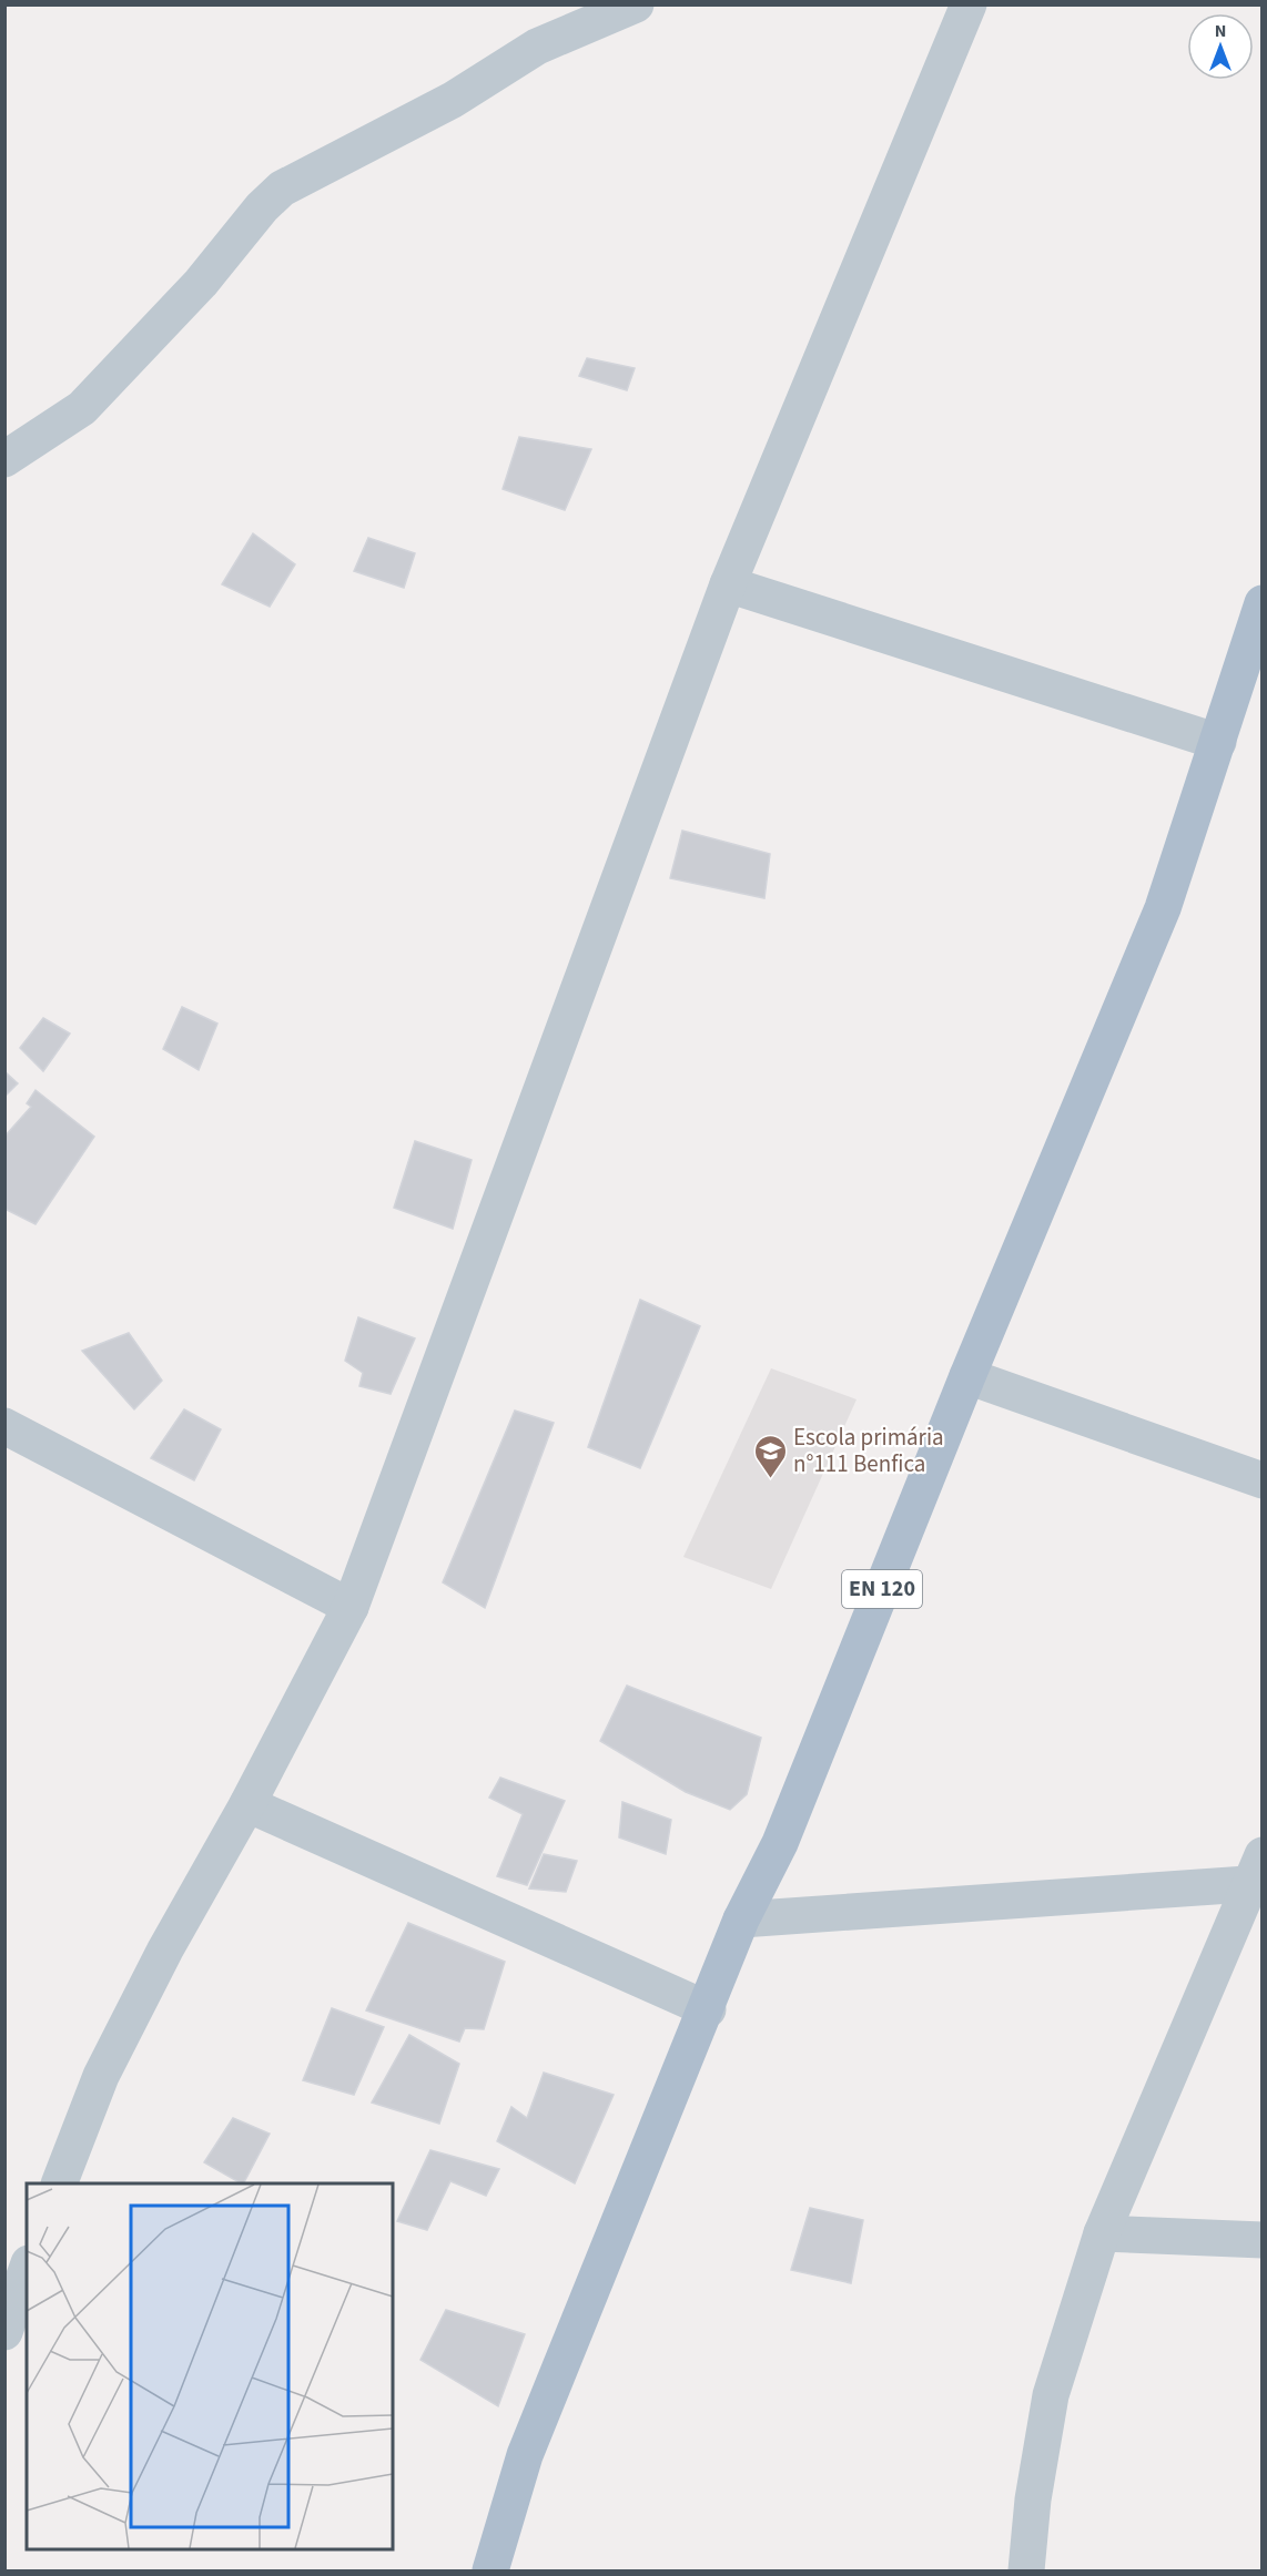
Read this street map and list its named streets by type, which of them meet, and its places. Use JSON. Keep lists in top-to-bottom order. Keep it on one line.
{"streets":{"main road":["EN 120"]},"places":{"school or university":["Escola primária n°111 Benfica"]},"north":"top"}
